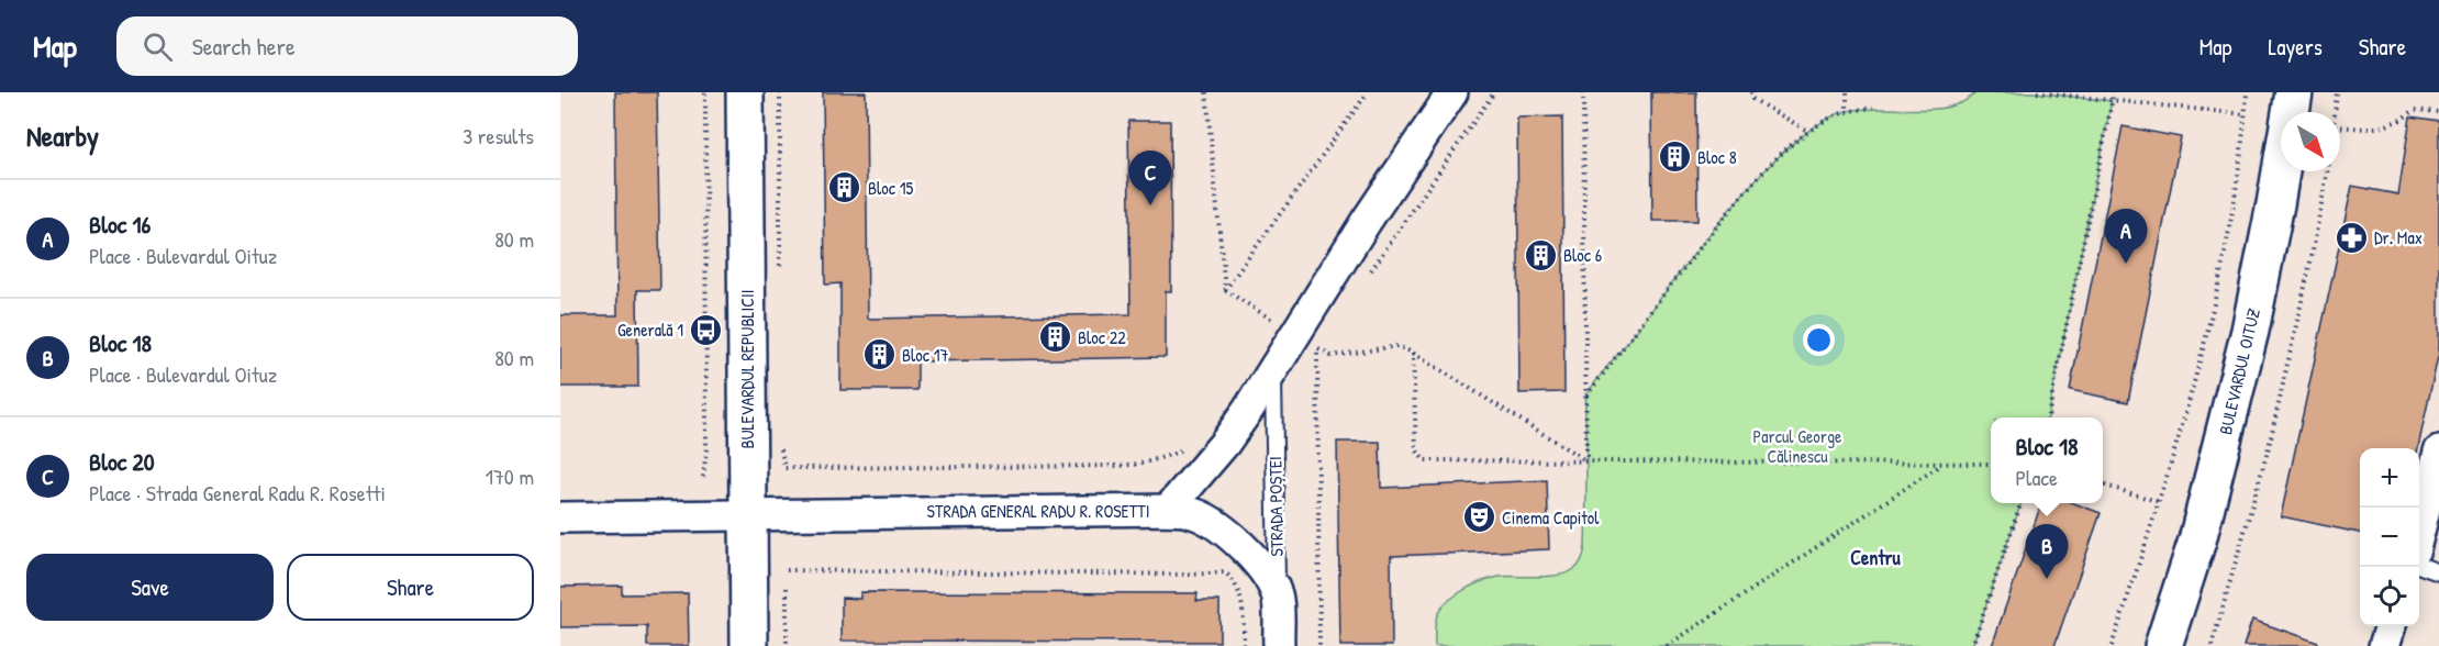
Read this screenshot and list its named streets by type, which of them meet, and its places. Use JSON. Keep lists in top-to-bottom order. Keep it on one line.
{"streets":{"main road":["BULEVARDUL REPUBLICII","BULEVARDUL OITUZ"],"street":["STRADA POȘTEI","STRADA GENERAL RADU R. ROSETTI"]},"crossings":[["BULEVARDUL REPUBLICII","STRADA GENERAL RADU R. ROSETTI"],["STRADA POȘTEI","STRADA GENERAL RADU R. ROSETTI"]],"districts":["Centru"],"parks":["Parcul George Călinescu"],"places":{"building":["Bloc 8","Bloc 15","Bloc 6","Bloc 22","Bloc 17"],"pharmacy":["Dr. Max"],"bus stop":["Generală 1"],"theatre":["Cinema Capitol"]},"north":"bottom right","page":{"header":"Map","search":"Search here","nav":["Map","Layers","Share"],"heading":["Nearby","3 results"],"pins":["C","A","B"],"list":[{"mark":"A","name":"Bloc 16","note":"Place · Bulevardul Oituz","value":"80 m"},{"mark":"B","name":"Bloc 18","note":"Place · Bulevardul Oituz","value":"80 m"},{"mark":"C","name":"Bloc 20","note":"Place · Strada General Radu R. Rosetti","value":"170 m"}],"popup":["Bloc 18","Place"],"map_buttons":["+","−"],"buttons":["Save","Share"]}}
